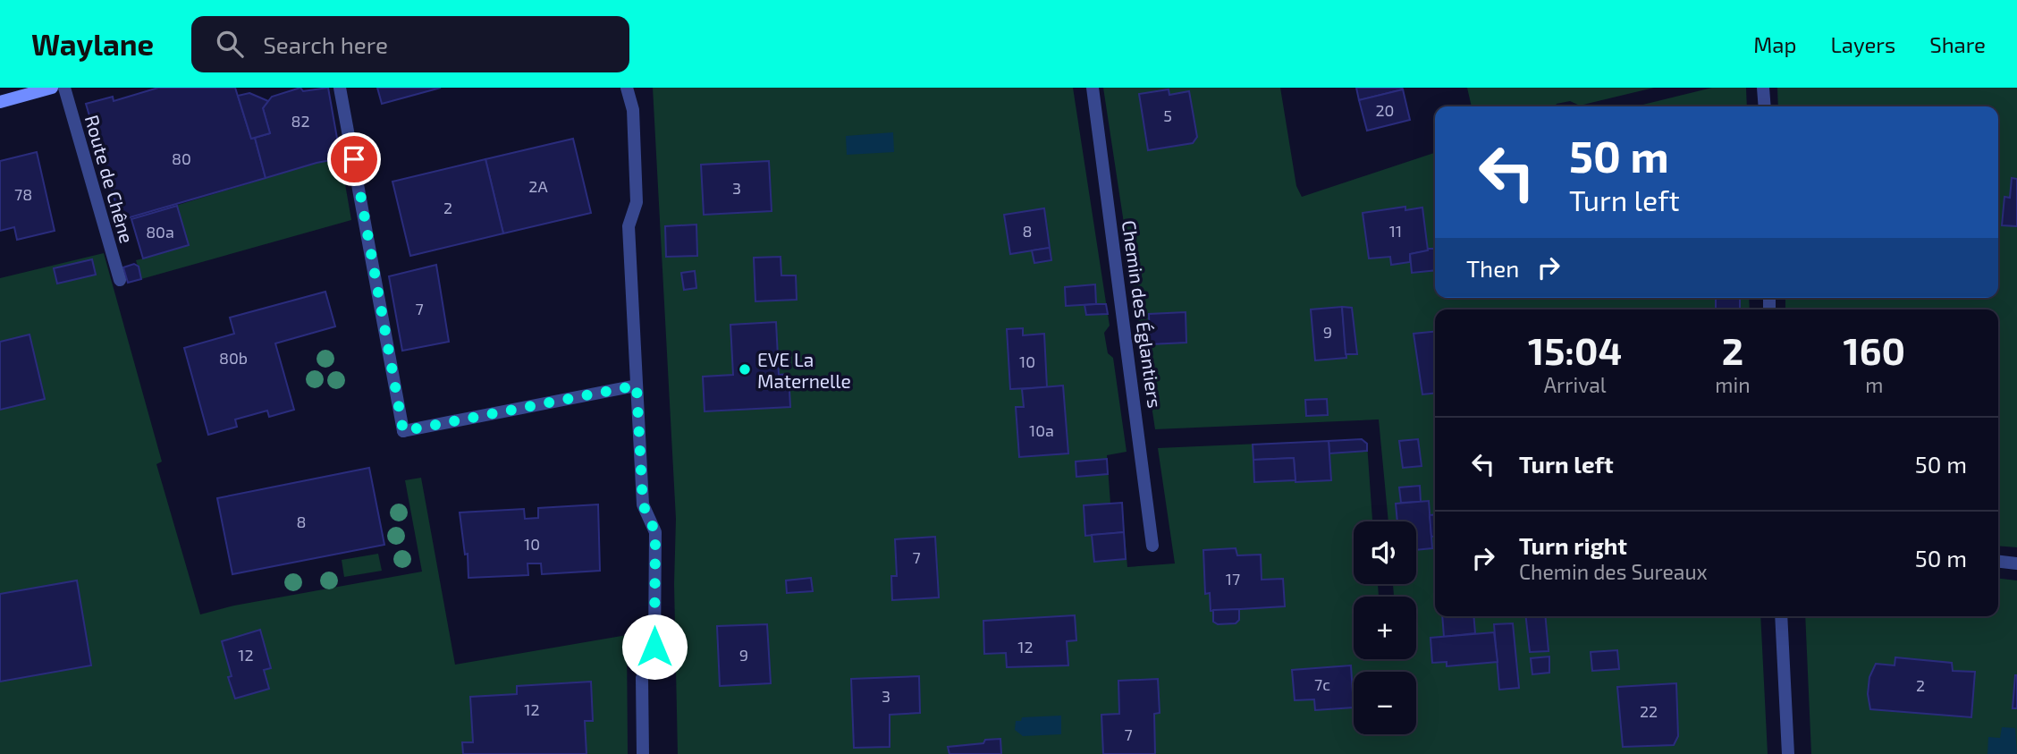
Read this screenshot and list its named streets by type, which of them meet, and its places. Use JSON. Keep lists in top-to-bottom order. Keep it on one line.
{"streets":{"street":["Route de Chêne","Chemin des Églantiers"]},"places":["EVE La Maternelle"],"house_numbers":["20","5","82","80","2A","3","78","2","8","11","80a","7","9","80b","10","10a","8","10","7","17","12","12","9","7c","2","3","12","22","7"],"page":{"header":"Waylane","search":"Search here","nav":["Map","Layers","Share"],"turn":["50 m","Turn left"],"then":"Then","eta":["15:04","Arrival","2","min","160","m"],"list":[{"name":"Turn left","value":"50 m"},{"name":"Turn right","note":"Chemin des Sureaux","value":"50 m"}],"map_buttons":["+","−"]}}
